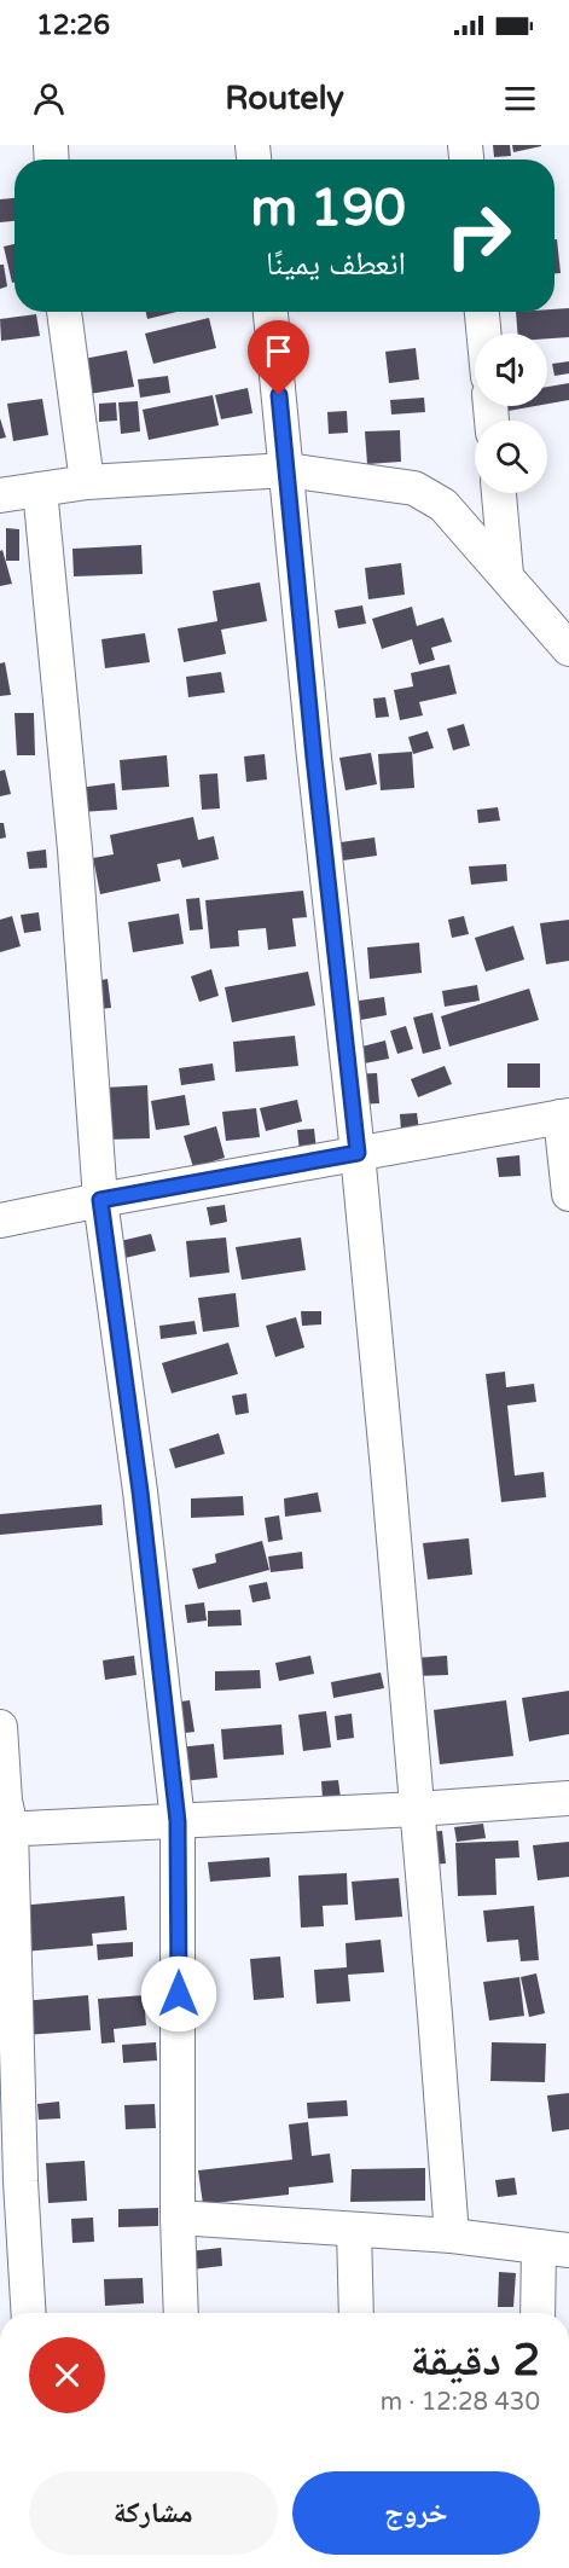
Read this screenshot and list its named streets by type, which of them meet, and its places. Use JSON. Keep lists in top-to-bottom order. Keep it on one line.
{"page":{"status":"12:26","header":"Routely","turn":["190 m","انعطف يمينًا"],"heading":["2 دقيقة","430 m · 12:28"],"buttons":["خروج","مشاركة"]}}
